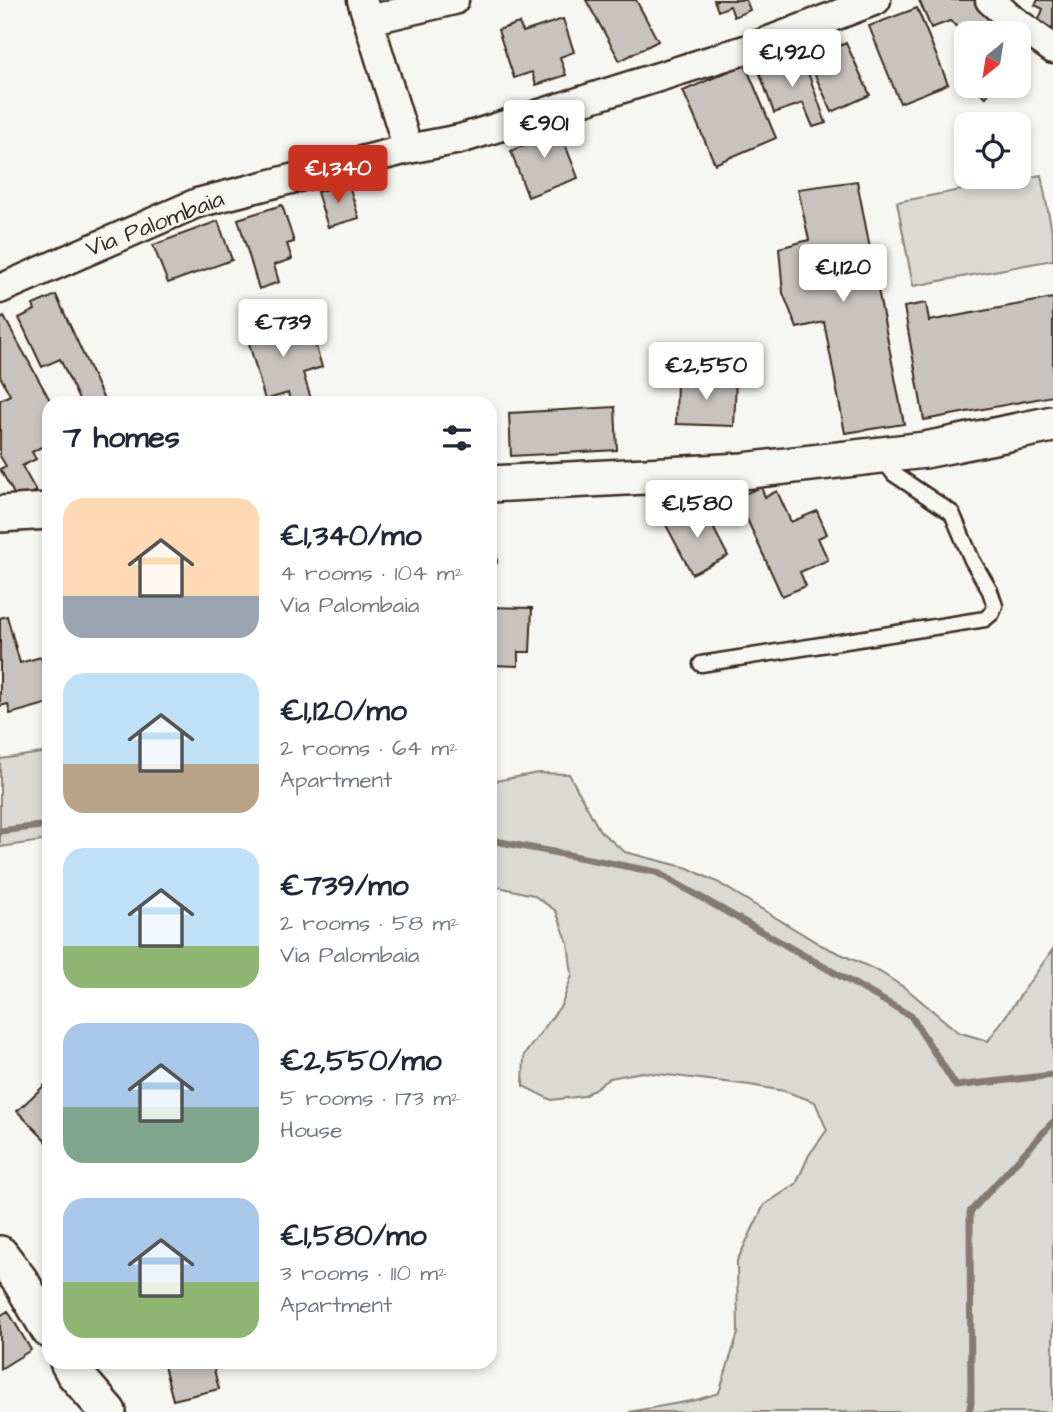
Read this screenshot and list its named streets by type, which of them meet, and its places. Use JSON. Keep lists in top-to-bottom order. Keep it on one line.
{"streets":{"street":["Via Palombaia"]},"north":"bottom left","page":{"price":["€1,920","€901","€1,340","€1,120","€739","€2,550","€1,580"],"heading":"7 homes","list":[{"name":"€1,340/mo","note":"4 rooms · 104 m² · Via Palombaia"},{"name":"€1,120/mo","note":"2 rooms · 64 m² · Apartment"},{"name":"€739/mo","note":"2 rooms · 58 m² · Via Palombaia"},{"name":"€2,550/mo","note":"5 rooms · 173 m² · House"},{"name":"€1,580/mo","note":"3 rooms · 110 m² · Apartment"}]}}
